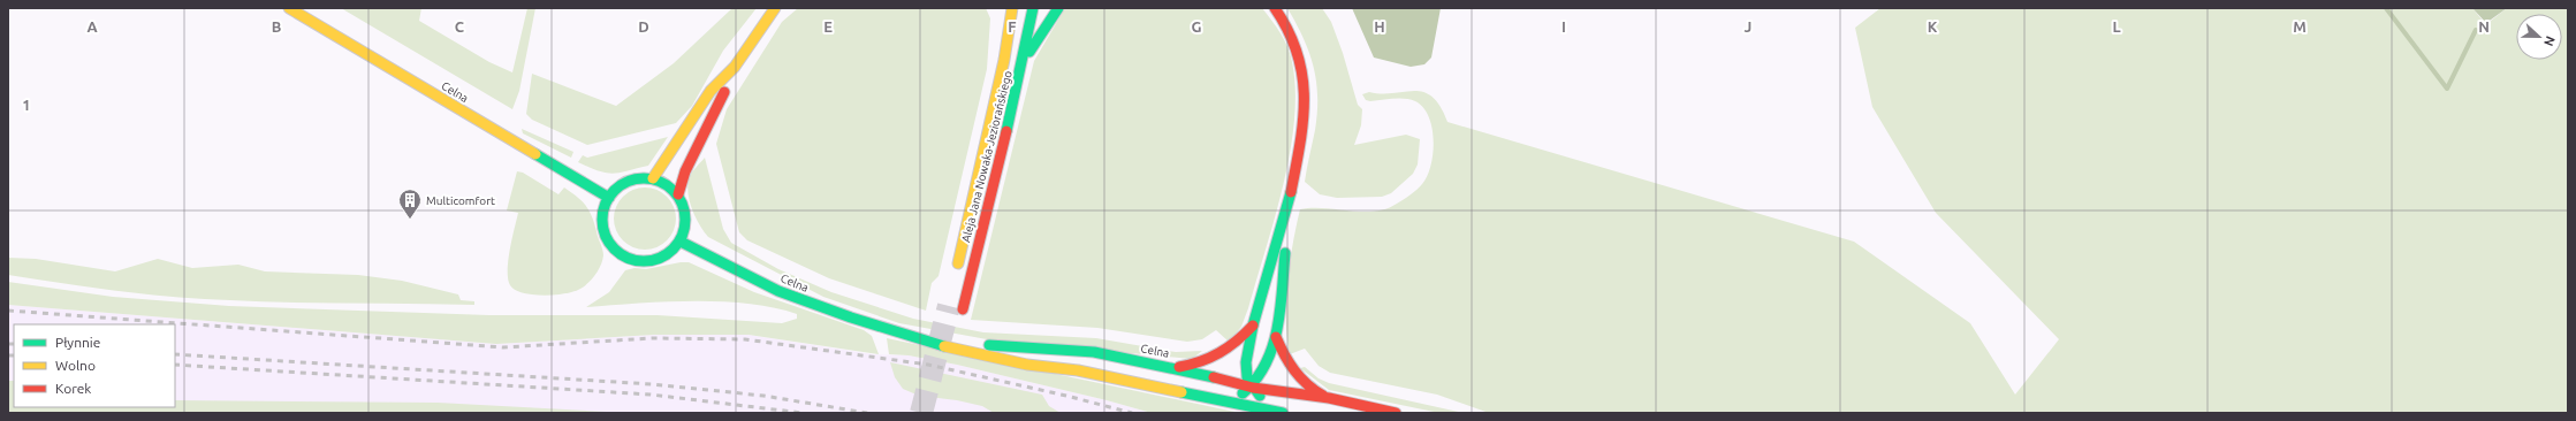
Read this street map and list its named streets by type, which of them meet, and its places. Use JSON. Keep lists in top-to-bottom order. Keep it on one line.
{"streets":{"street":["Celna","Aleja Jana Nowaka-Jeziorańskiego"]},"places":{"building":["Multicomfort"]},"legend":["Płynnie","Wolno","Korek"],"north":"right","grid":{"columns":["A","B","C","D","E","F","G","H","I","J","K","L","M","N"],"rows":["1"]}}
